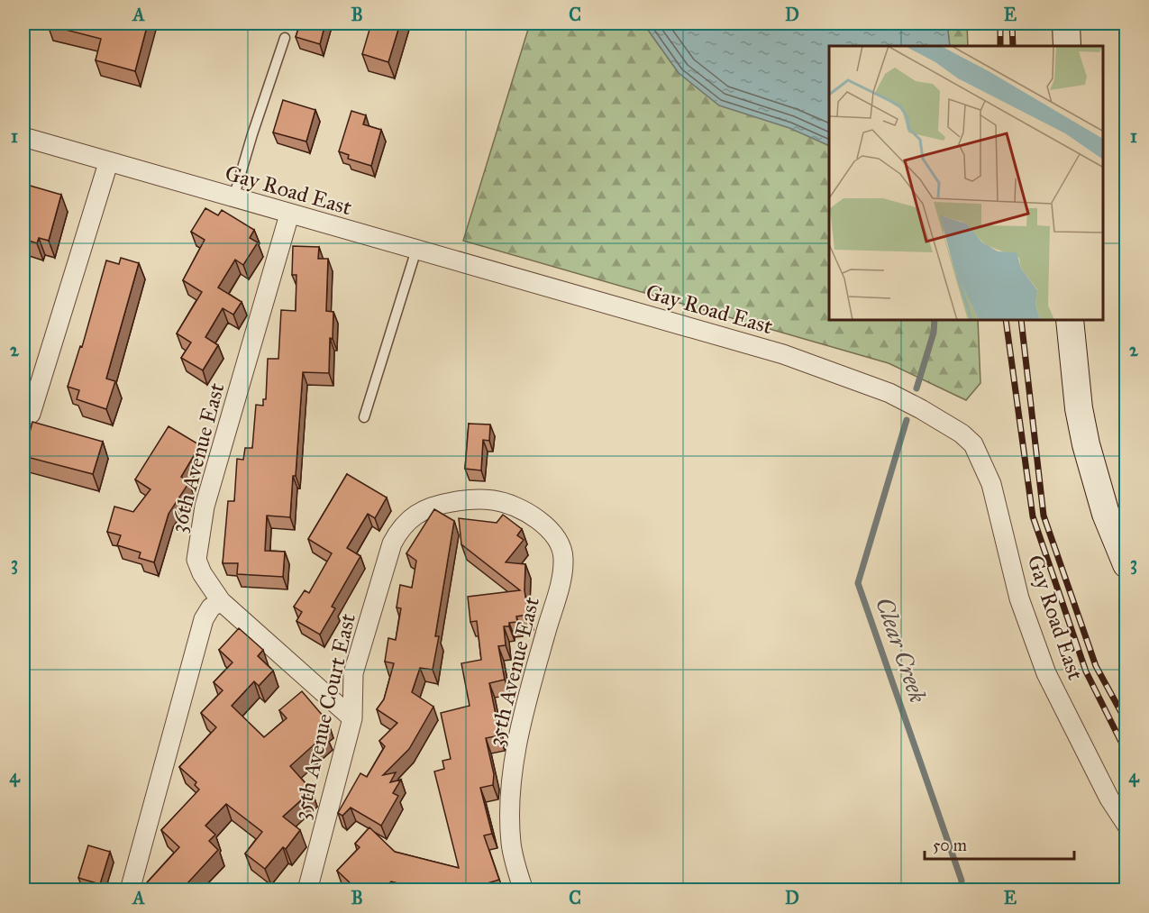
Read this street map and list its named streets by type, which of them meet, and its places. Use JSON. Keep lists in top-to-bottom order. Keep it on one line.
{"streets":{"street":["Gay Road East","36th Avenue East","35th Avenue East","35th Avenue Court East"]},"crossings":[["Gay Road East","36th Avenue East"],["36th Avenue East","35th Avenue Court East"],["35th Avenue East","35th Avenue Court East"]],"water":["Clear Creek"],"scale_bar":"50 m","grid":{"columns":["A","B","C","D","E"],"rows":["1","2","3","4"]}}
